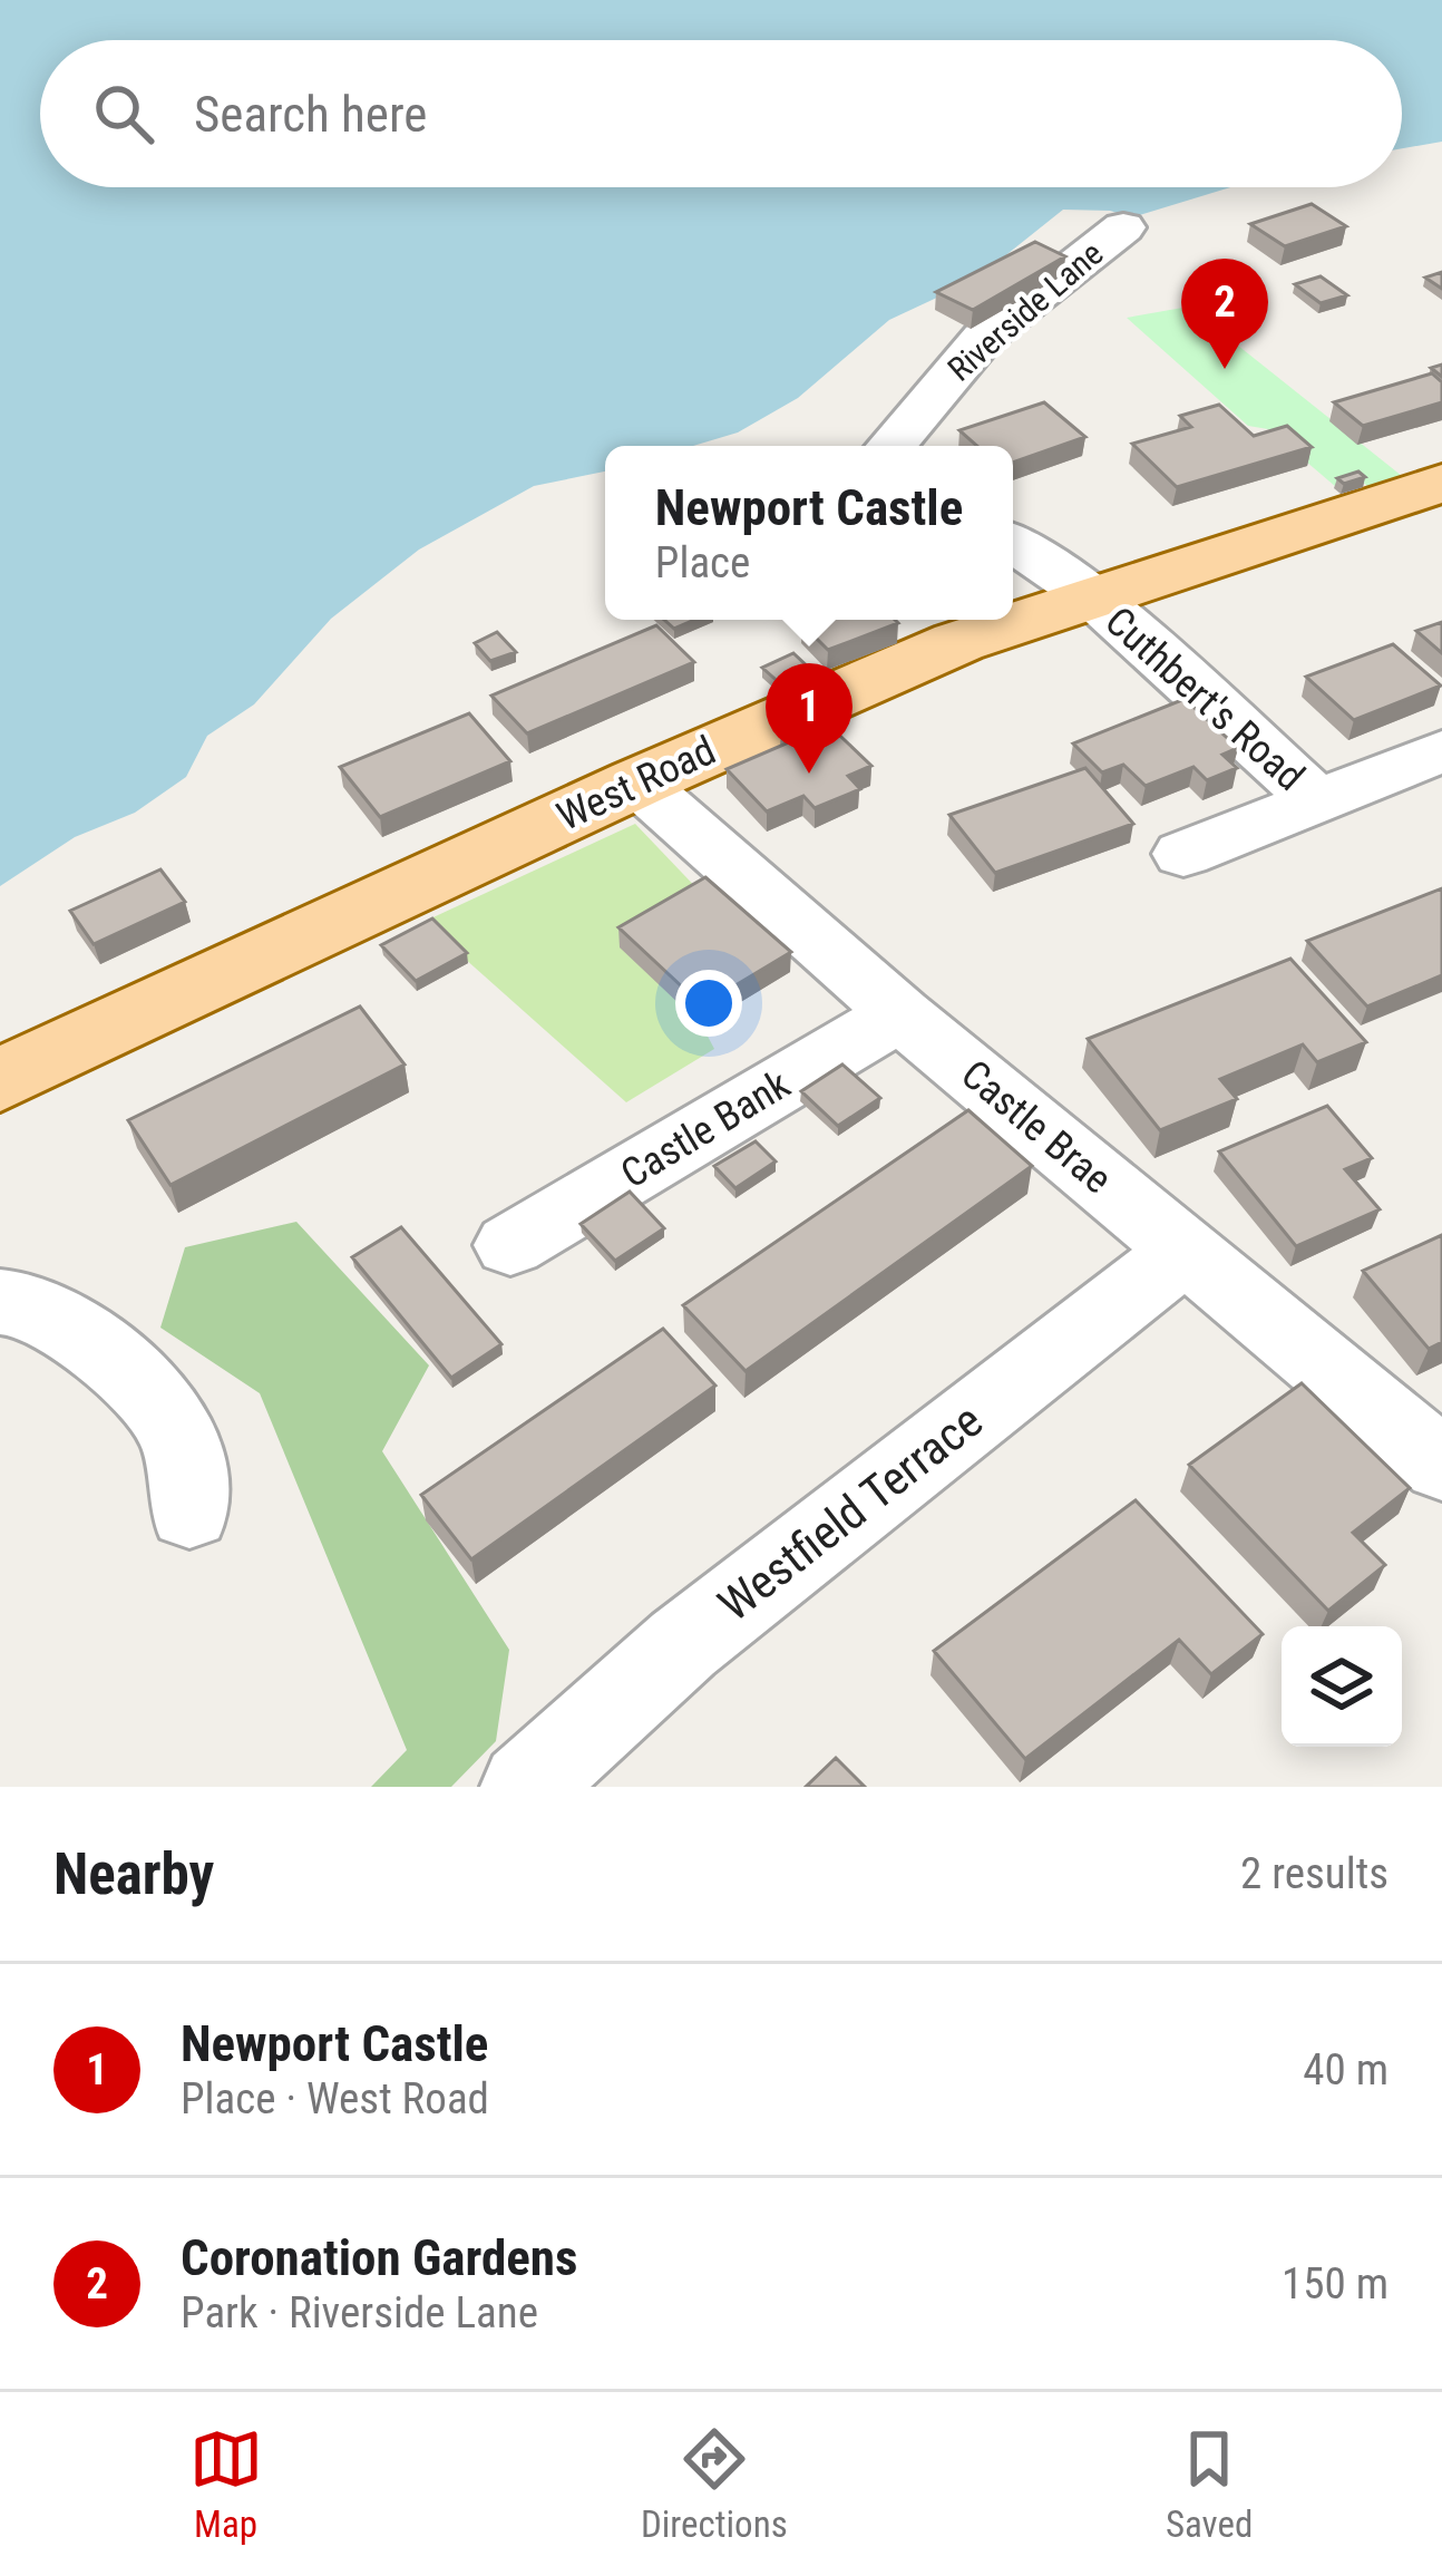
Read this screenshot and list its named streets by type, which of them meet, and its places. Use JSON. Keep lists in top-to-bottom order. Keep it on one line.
{"streets":{"main road":["West Road"],"street":["Riverside Lane","Cuthbert's Road","Castle Brae","Castle Bank","Westfield Terrace"]},"crossings":[["Cuthbert's Road","West Road"],["West Road","Castle Brae"],["Castle Brae","Castle Bank"],["Castle Brae","Westfield Terrace"]],"page":{"search":"Search here","pins":["2","1"],"popup":["Newport Castle","Place"],"heading":["Nearby","2 results"],"list":[{"mark":"1","name":"Newport Castle","note":"Place · West Road","value":"40 m"},{"mark":"2","name":"Coronation Gardens","note":"Park · Riverside Lane","value":"150 m"}],"nav":["Map","Directions","Saved"]}}
